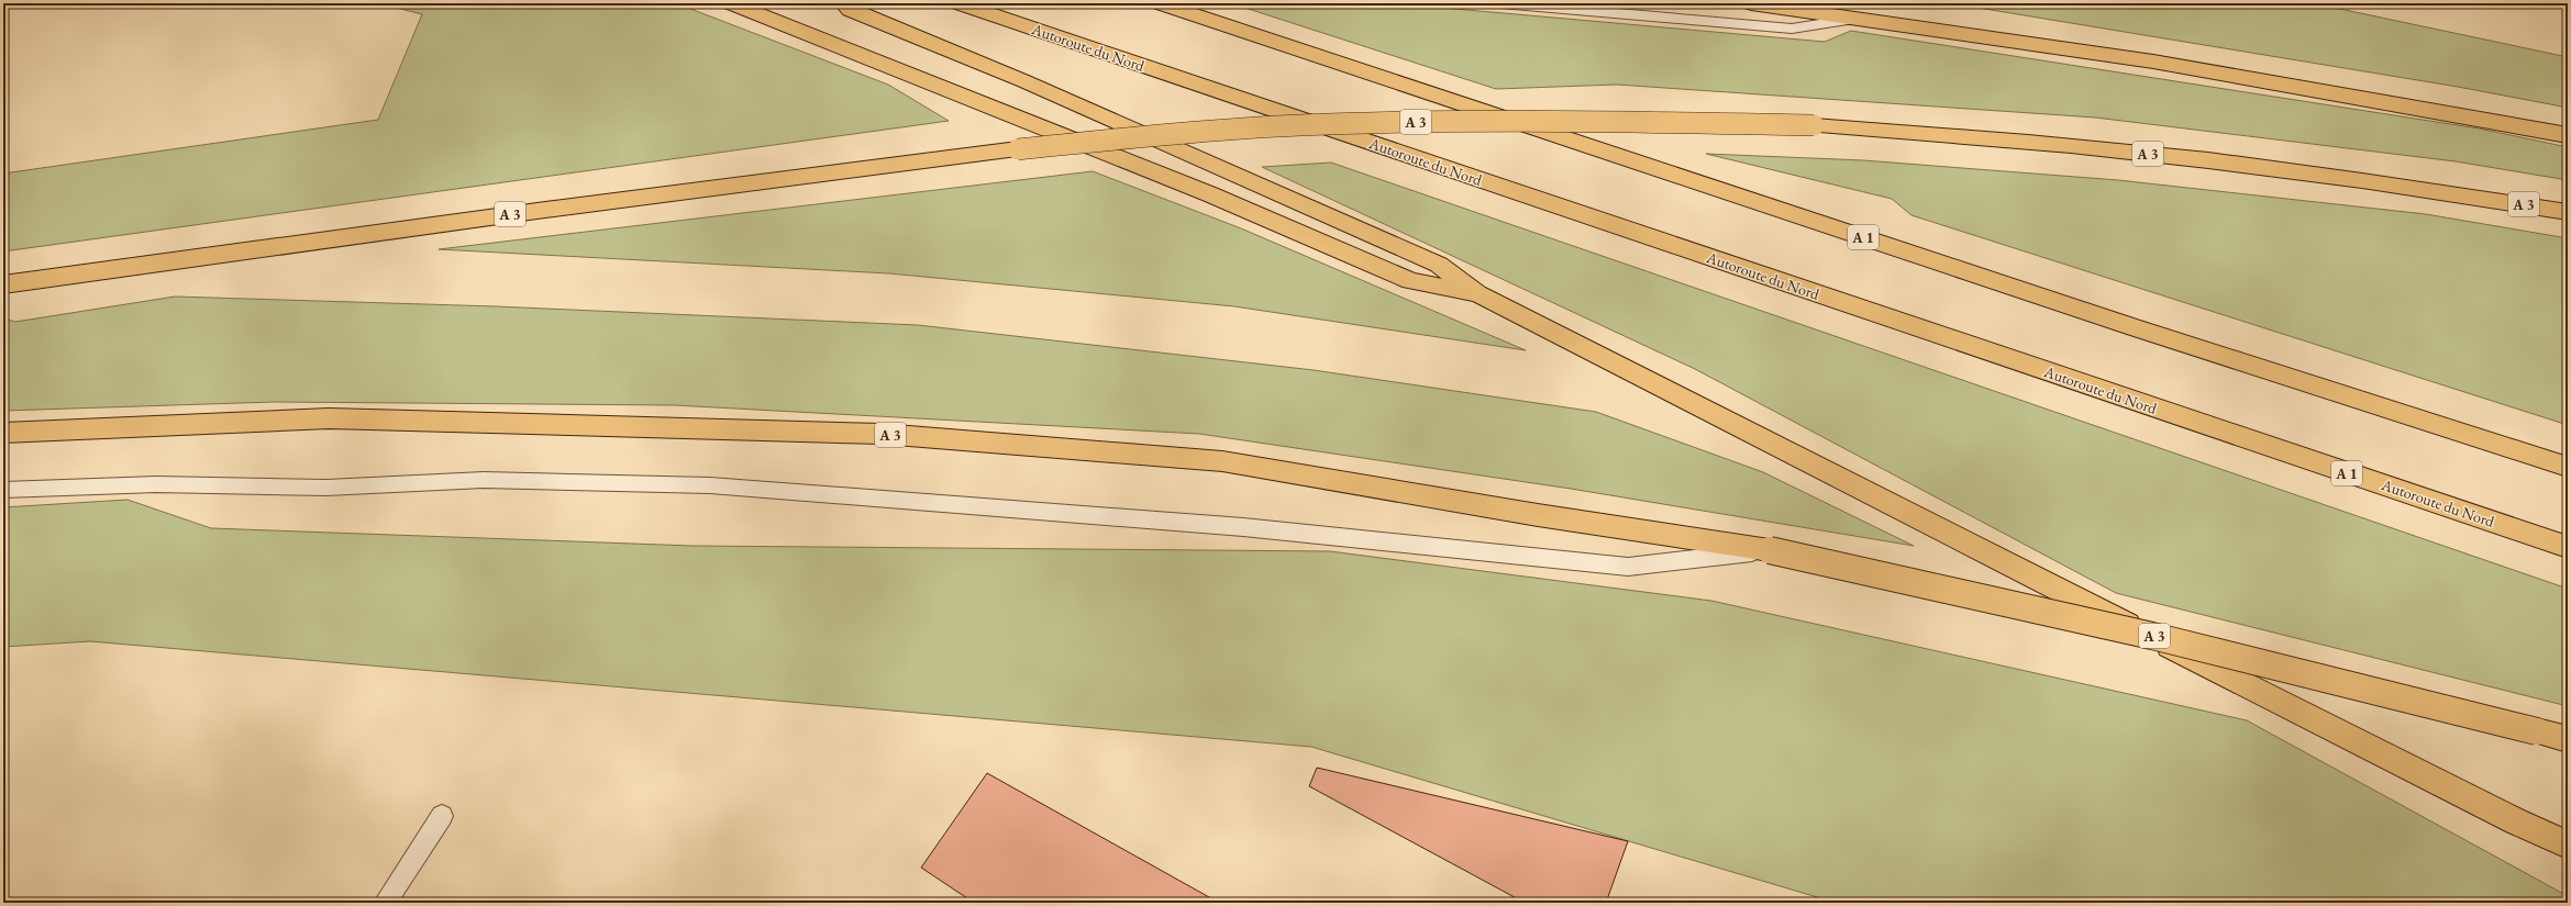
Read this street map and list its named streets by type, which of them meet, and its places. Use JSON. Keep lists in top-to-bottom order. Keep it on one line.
{"streets":{"highway":["Autoroute du Nord","A 3","A 1"]}}
